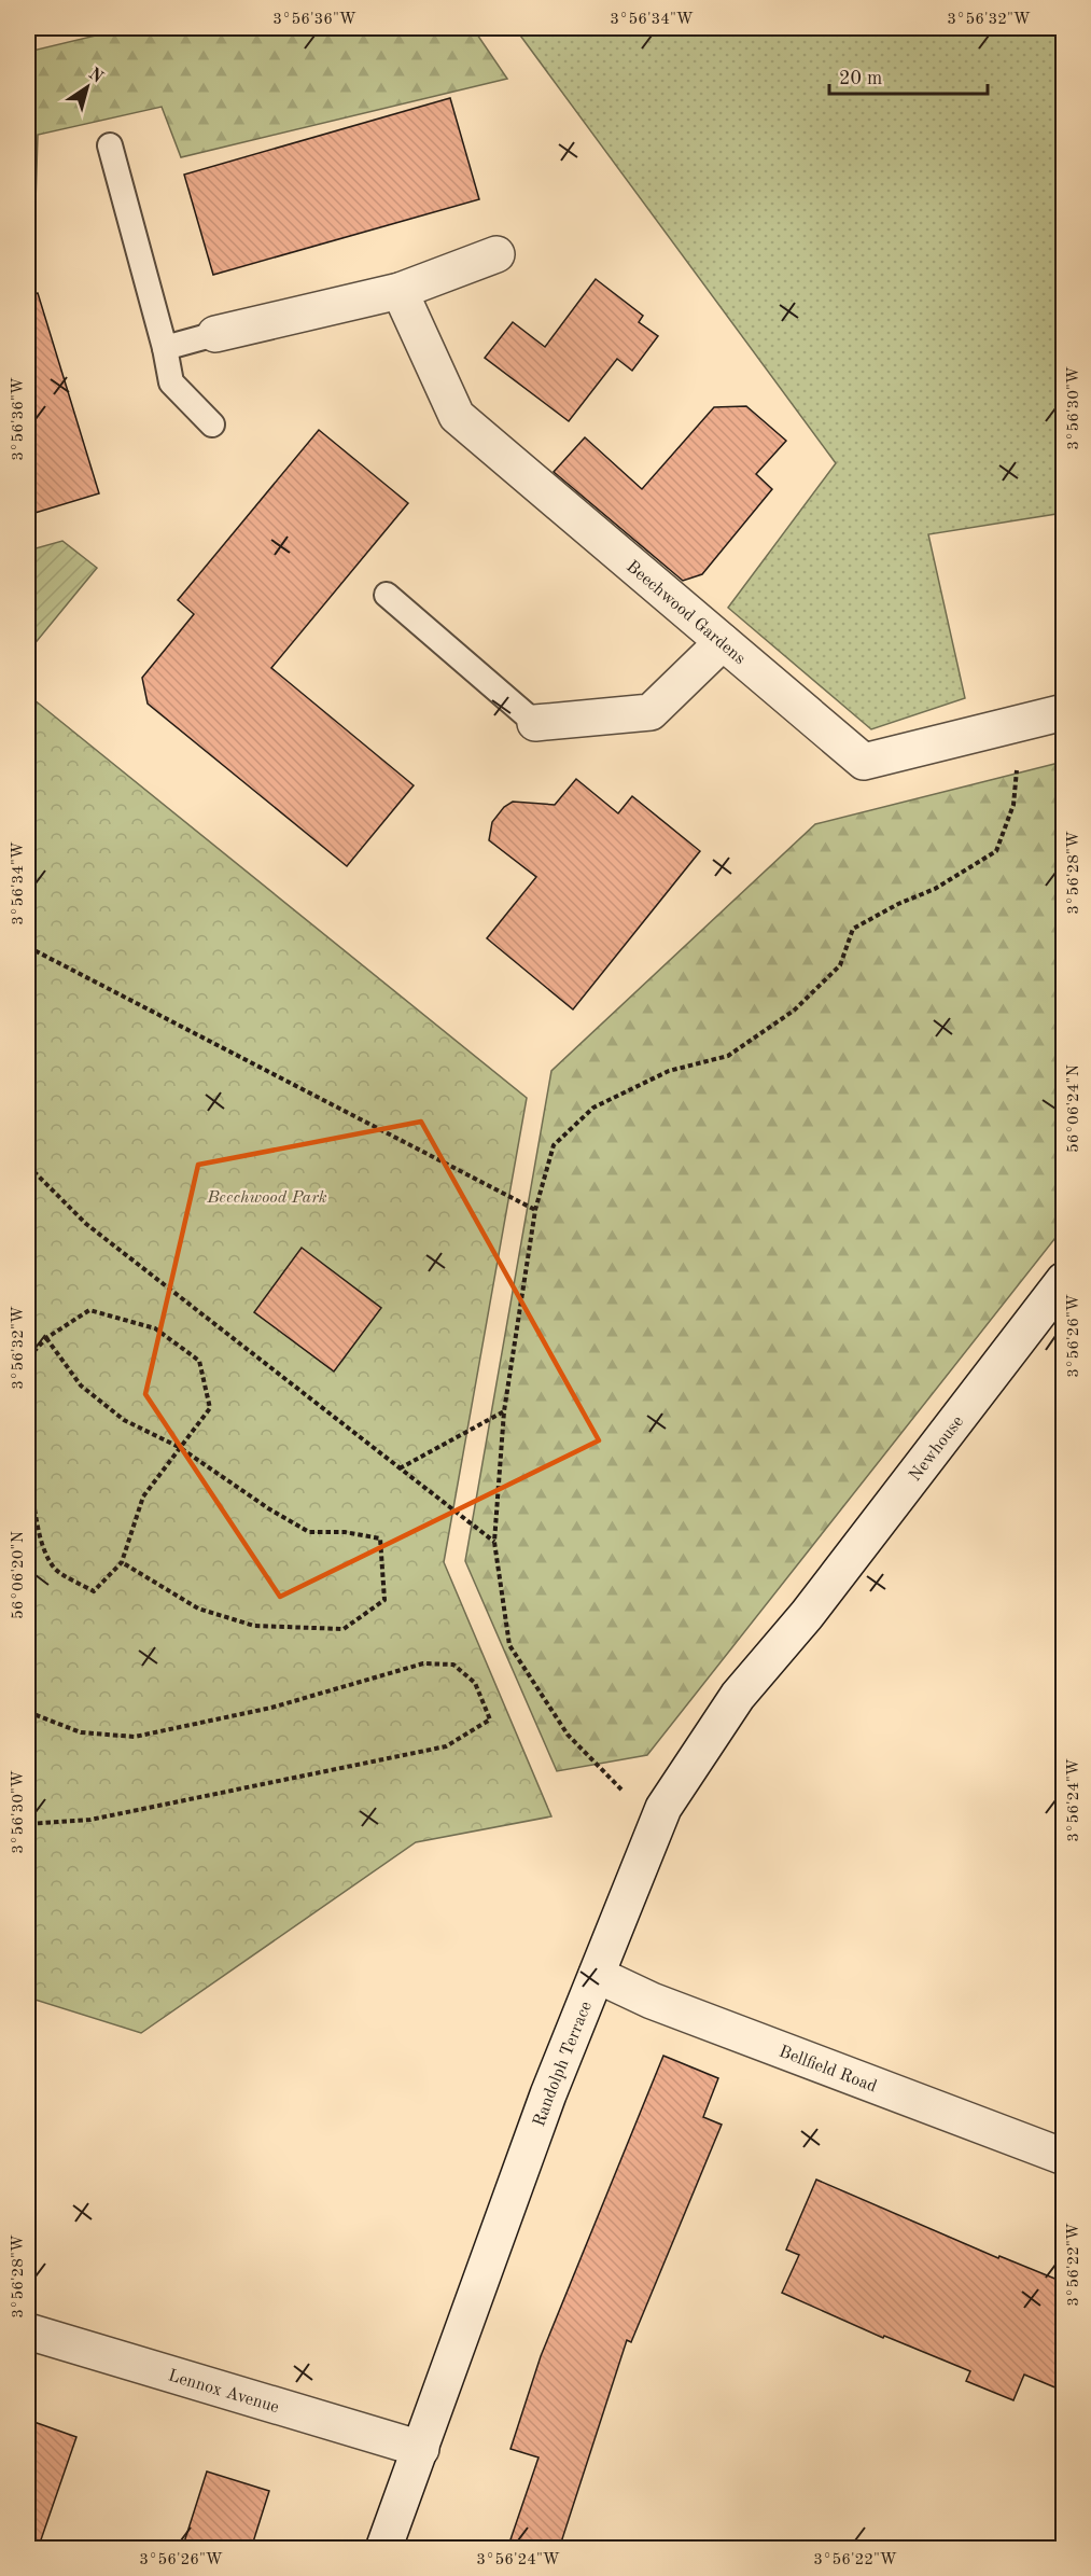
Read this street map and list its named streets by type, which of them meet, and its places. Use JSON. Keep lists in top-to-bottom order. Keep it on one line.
{"streets":{"street":["Beechwood Gardens","Newhouse","Randolph Terrace","Bellfield Road","Lennox Avenue"]},"crossings":[["Newhouse","Randolph Terrace"],["Randolph Terrace","Bellfield Road"],["Randolph Terrace","Lennox Avenue"]],"parks":["Beechwood Park"],"scale_bar":"20 m","north":"top right","coordinates":["3°56'36\"W","3°56'34\"W","3°56'32\"W","3°56'30\"W","3°56'28\"W","56°06'24\"N","3°56'26\"W","56°06'20\"N","3°56'24\"W","3°56'22\"W"]}
